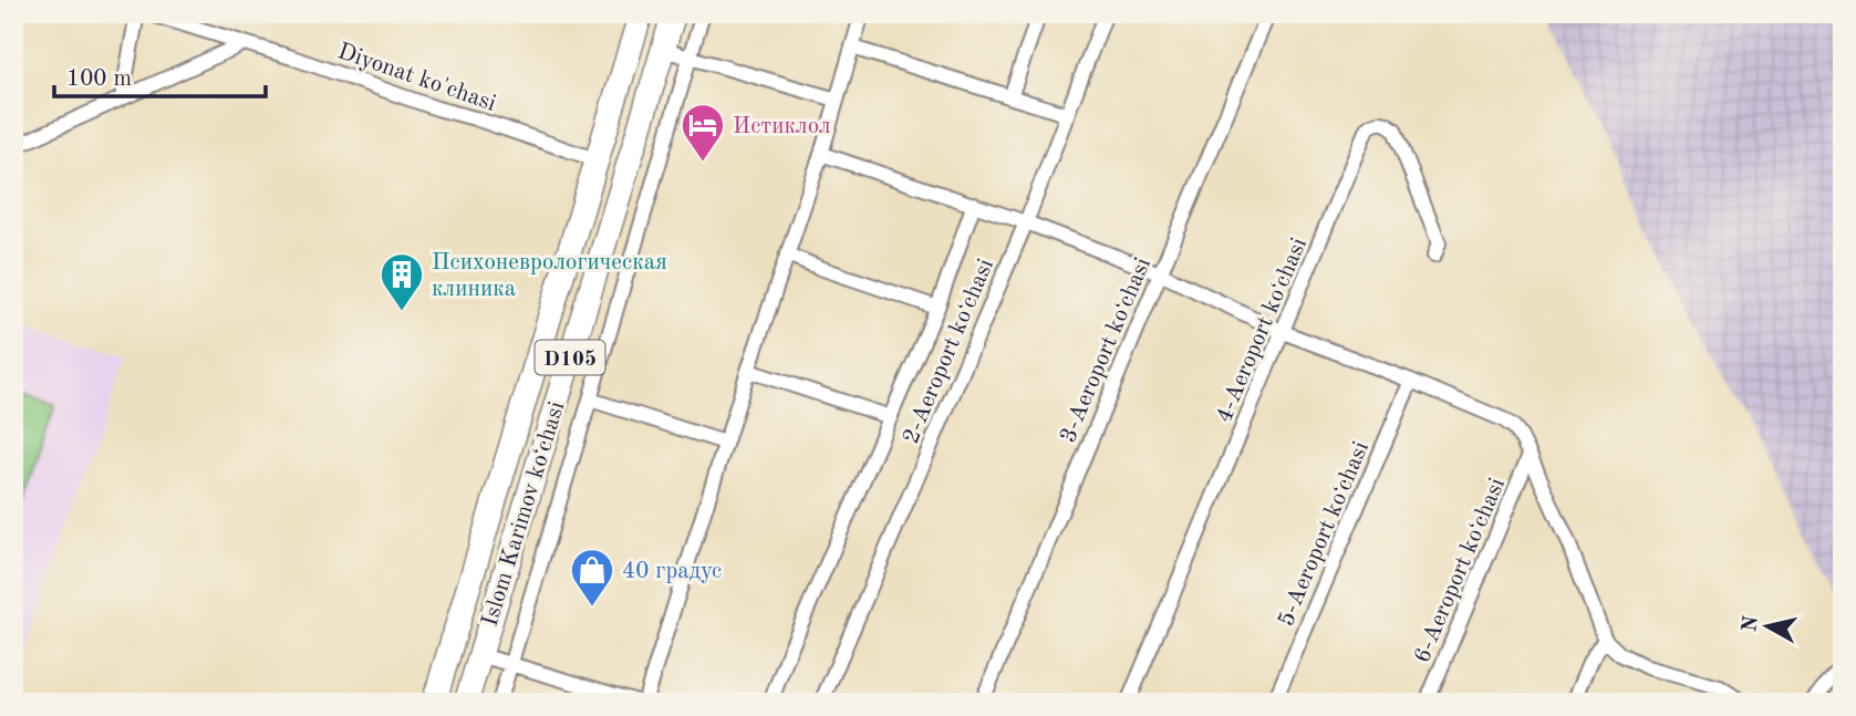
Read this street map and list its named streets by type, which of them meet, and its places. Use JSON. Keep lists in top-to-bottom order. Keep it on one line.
{"streets":{"highway":["D105","Islom Karimov koʻchasi"],"street":["Diyonat ko'chasi","4-Aeroport koʻchasi","3-Aeroport koʻchasi","2-Aeroport koʻchasi","5-Aeroport koʻchasi","6-Aeroport koʻchasi"]},"crossings":[["Diyonat ko'chasi","Islom Karimov koʻchasi"]],"places":{"hotel":["Истиклол"],"building":["Психоневрологическая клиника"],"shop":["40 градус"]},"scale_bar":"100 m","north":"left"}
